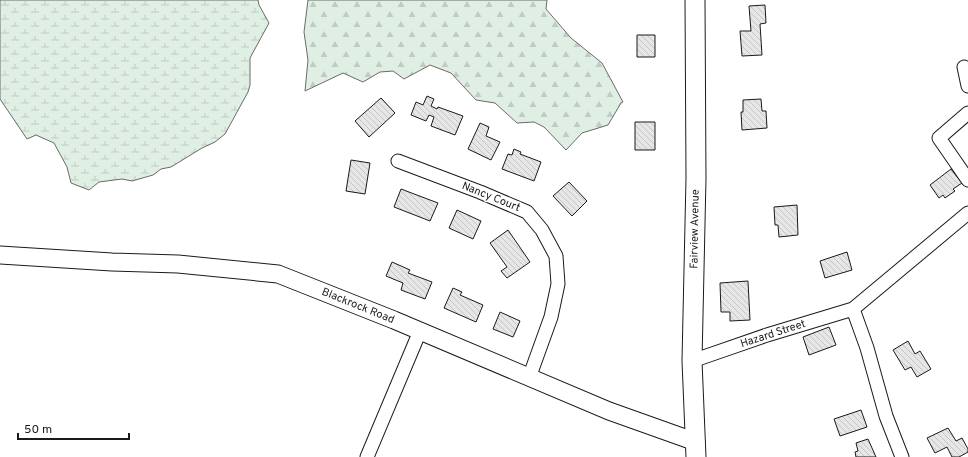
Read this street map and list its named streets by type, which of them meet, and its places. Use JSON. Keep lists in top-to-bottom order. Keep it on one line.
{"streets":{"main road":["Fairview Avenue"],"street":["Nancy Court","Blackrock Road","Hazard Street"]},"crossings":[["Nancy Court","Blackrock Road"],["Fairview Avenue","Blackrock Road"],["Fairview Avenue","Hazard Street"]],"scale_bar":"50 m"}
